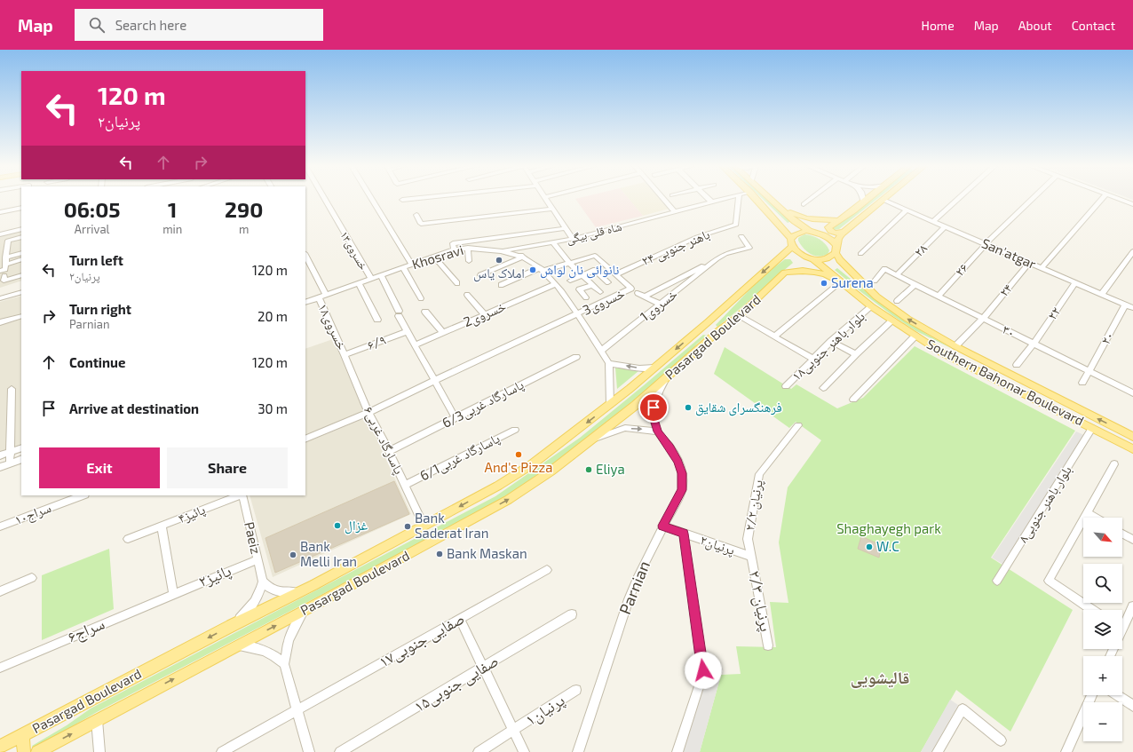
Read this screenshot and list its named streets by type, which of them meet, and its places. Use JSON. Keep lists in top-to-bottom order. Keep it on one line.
{"streets":{"main road":["Pasargad Boulevard","Southern Bahonar Boulevard"],"street":["شاه قلی بیگی","۲۴ باهنر جنوبی","خسروى۱۳","۲۸","San'atgar","Khosravi","۲۶","۲۴","3خسروى","خسروى1","۲۲","خسروى2","خسروى۱۸","۳۰","۲۰","۶/۹","۱۸بلوار باهنر جنوبی","پاسارگاد غربی6/3","پاسارگاد غربی۶","پاسارگاد غربی6/1","۸بلوار باهنر جنوبی","پرنیان ۲/۲","سراج۱۰","پائیز۴","Paeiz","پرنیان۲","پائیز۲","Parnian","پرنیان ۲/۳","سراج۶","صفایی جنوبی۱۷","صفایی جنوبی۱۵","پرنیان۱"]},"crossings":[["شاه قلی بیگی","Khosravi"],["۲۴ باهنر جنوبی","3خسروى"],["خسروى۱۳","Khosravi"],["۲۸","San'atgar"],["۲۸","۳۰"],["San'atgar","۲۶"],["San'atgar","۲۴"],["San'atgar","۲۲"],["San'atgar","۲۰"],["Khosravi","3خسروى"],["Khosravi","خسروى1"],["Khosravi","خسروى2"],["Khosravi","خسروى۱۸"],["۲۶","۳۰"],["۲۴","۳۰"],["۲۴","Southern Bahonar Boulevard"],["3خسروى","پاسارگاد غربی۶"],["۲۲","۳۰"],["خسروى۱۸","۶/۹"],["خسروى۱۸","پاسارگاد غربی۶"],["۳۰","۲۰"],["Pasargad Boulevard","Southern Bahonar Boulevard"],["Pasargad Boulevard","پاسارگاد غربی۶"],["۶/۹","پاسارگاد غربی۶"],["۱۸بلوار باهنر جنوبی","Southern Bahonar Boulevard"],["Southern Bahonar Boulevard","۸بلوار باهنر جنوبی"],["پاسارگاد غربی6/3","پاسارگاد غربی۶"],["پاسارگاد غربی۶","پاسارگاد غربی6/1"],["پرنیان ۲/۲","پرنیان۲"],["پرنیان ۲/۲","پرنیان ۲/۳"],["Paeiz","پائیز۲"],["پرنیان۲","Parnian"],["پرنیان۲","پرنیان ۲/۳"],["پائیز۲","سراج۶"]],"districts":["قالیشویی"],"parks":["Shaghayegh park"],"places":["املاک یاس","نانوائی نان لواش","Surena","فرهنگسرای شقایق","And's Pizza","Eliya","غزال","Bank Saderat Iran","W.C","Bank Maskan","Bank Melli Iran"],"north":"bottom right","page":{"header":"Map","search":"Search here","nav":["Home","Map","About","Contact"],"turn":["120 m","پرنیان۲"],"eta":["06:05","Arrival","1","min","290","m"],"list":[{"name":"Turn left","note":"پرنیان۲","value":"120 m"},{"name":"Turn right","note":"Parnian","value":"20 m"},{"name":"Continue","value":"120 m"},{"name":"Arrive at destination","value":"30 m"}],"buttons":["Exit","Share"],"map_buttons":["+","−"]}}
